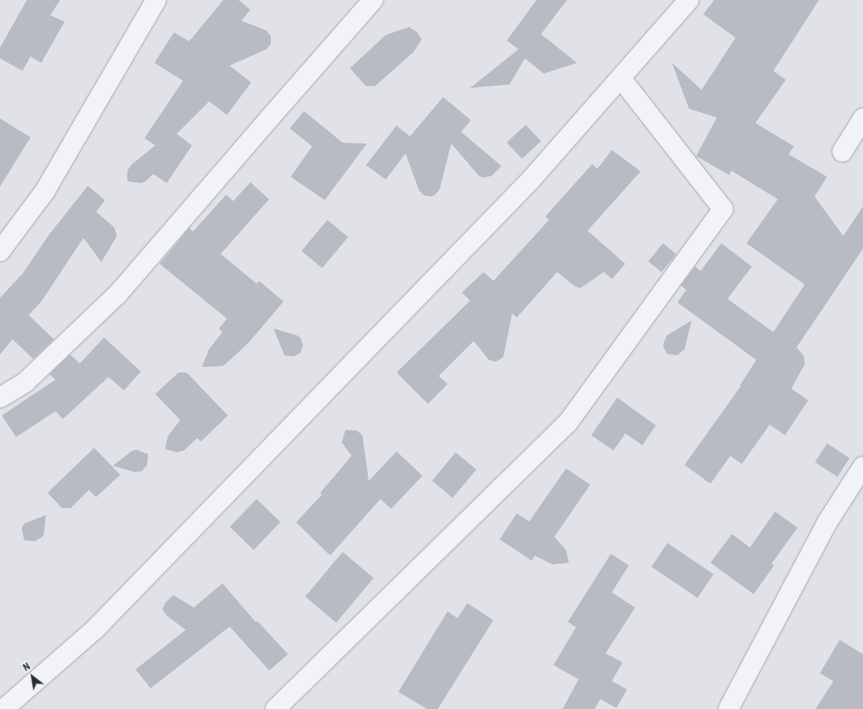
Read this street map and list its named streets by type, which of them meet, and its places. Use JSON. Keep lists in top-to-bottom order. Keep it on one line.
{"north":"top left"}
